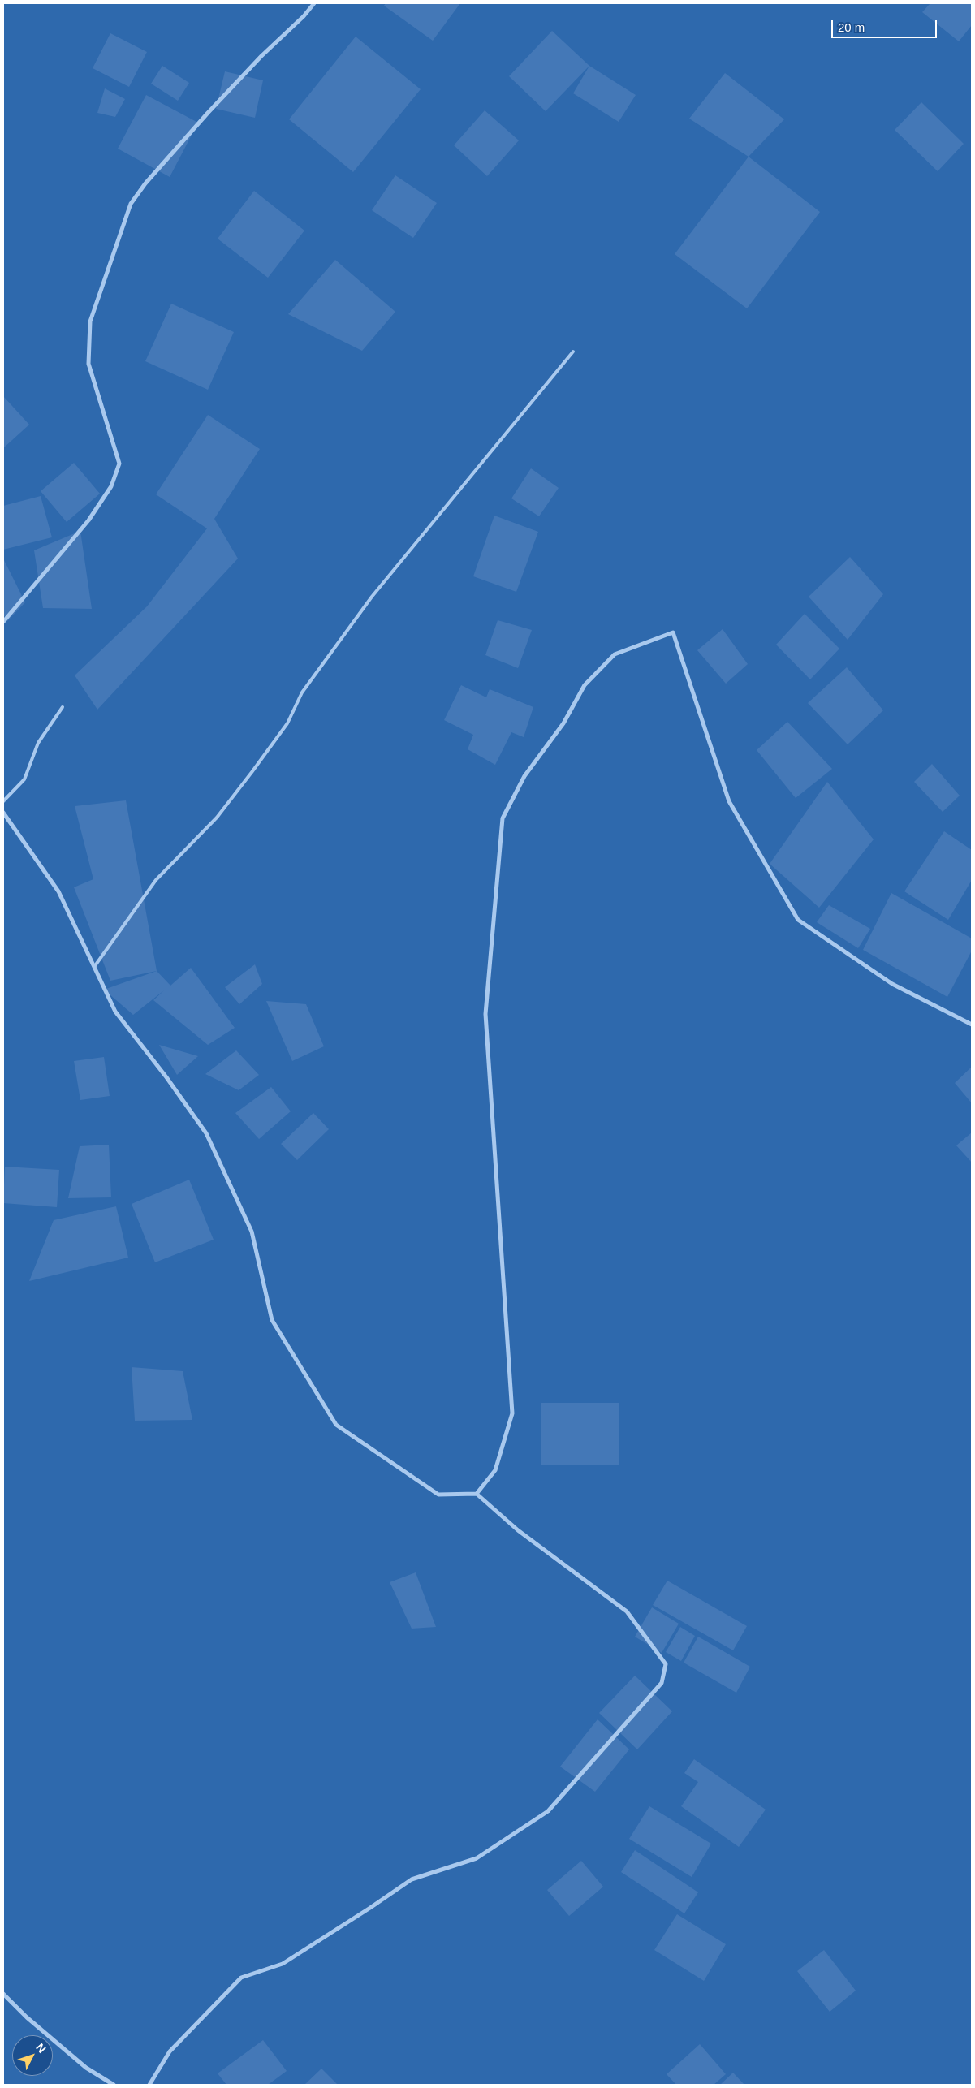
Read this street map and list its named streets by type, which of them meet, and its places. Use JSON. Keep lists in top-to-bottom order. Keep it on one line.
{"scale_bar":"20 m","north":"top right"}
